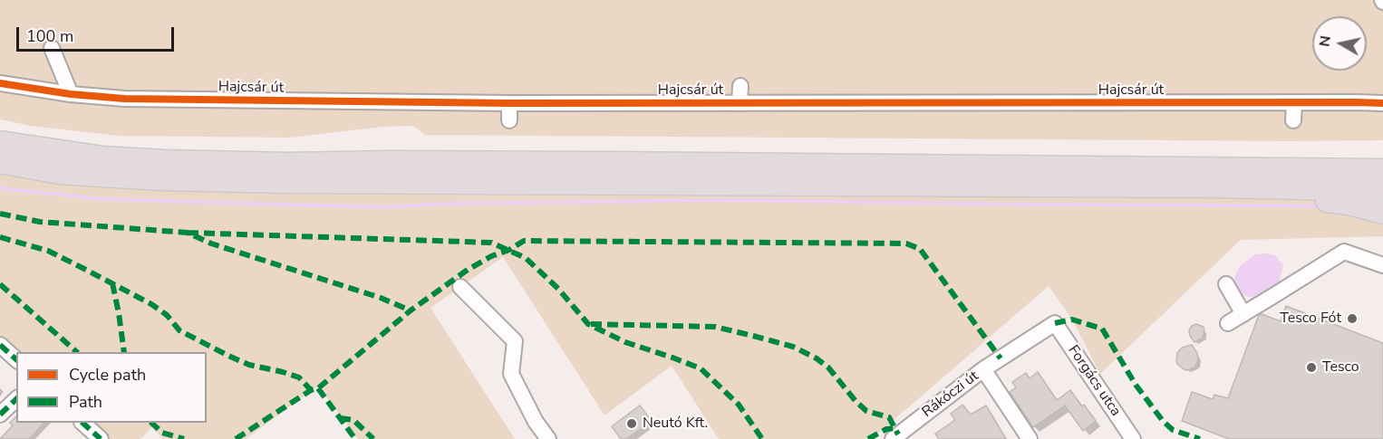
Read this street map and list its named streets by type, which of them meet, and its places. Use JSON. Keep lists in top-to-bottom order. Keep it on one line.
{"streets":{"street":["Hajcsár út","Forgács utca","Rákóczi út"]},"crossings":[["Forgács utca","Rákóczi út"]],"places":["Tesco Fót","Tesco","Neutó Kft."],"legend":["Cycle path","Path"],"scale_bar":"100 m","north":"left"}
